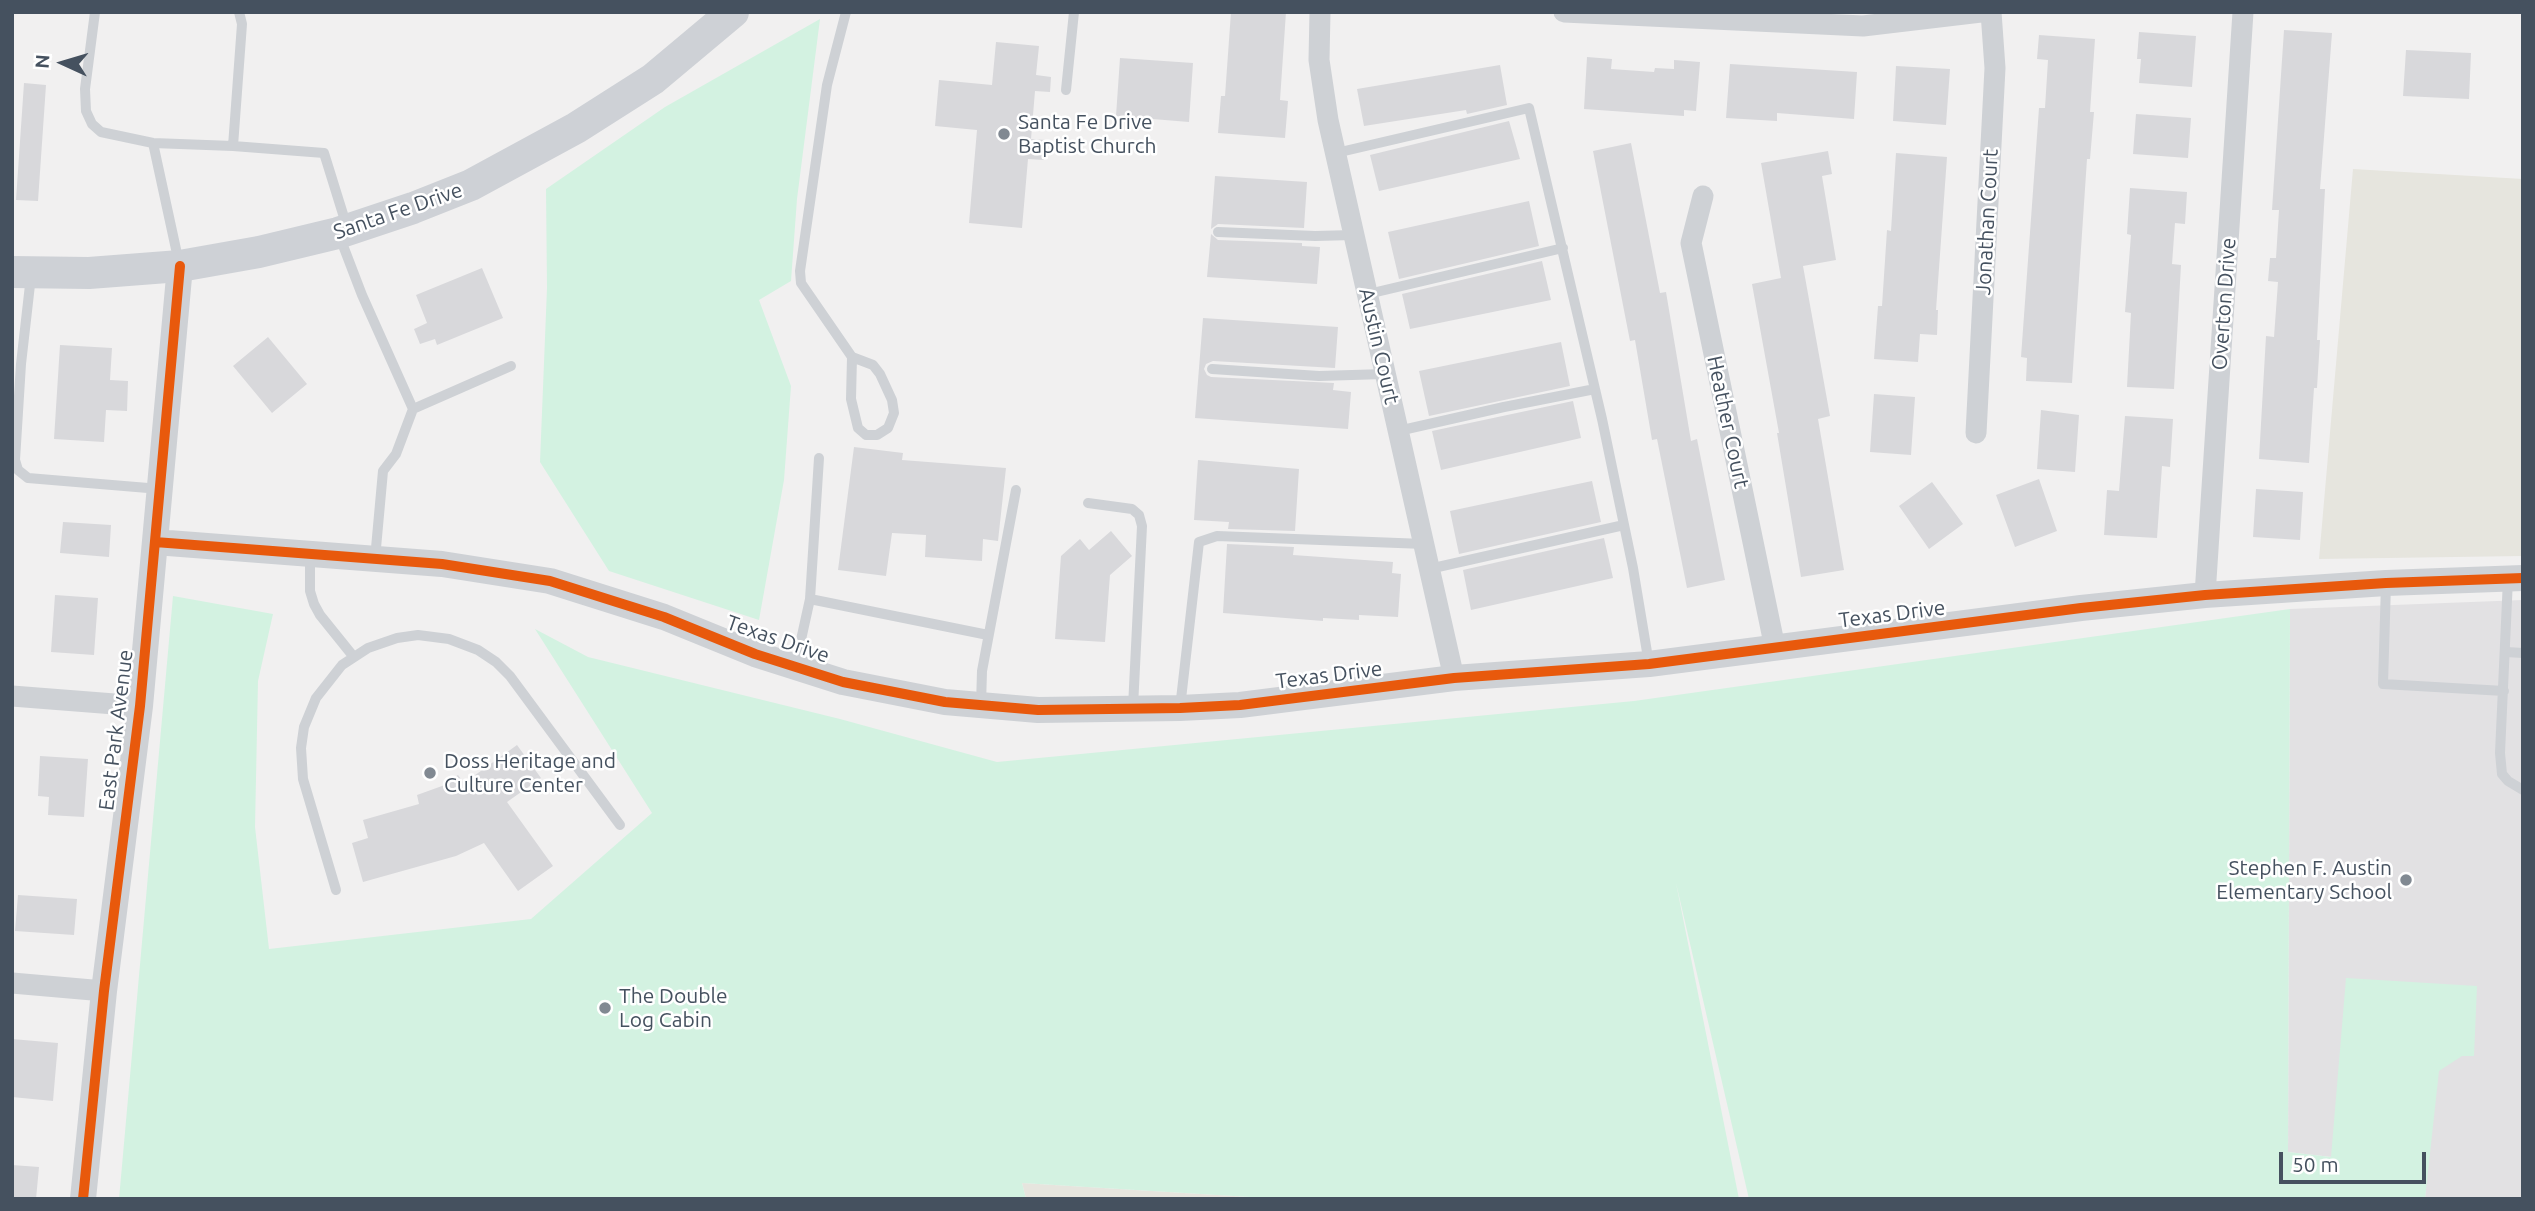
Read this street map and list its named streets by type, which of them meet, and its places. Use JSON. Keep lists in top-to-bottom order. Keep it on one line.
{"streets":{"main road":["Santa Fe Drive"],"street":["Jonathan Court","Overton Drive","Austin Court","Heather Court","Texas Drive","East Park Avenue"]},"crossings":[["Santa Fe Drive","East Park Avenue"],["Overton Drive","Texas Drive"],["Austin Court","Texas Drive"],["Heather Court","Texas Drive"],["Texas Drive","East Park Avenue"]],"places":["Santa Fe Drive Baptist Church","Doss Heritage and Culture Center","Stephen F. Austin Elementary School","The Double Log Cabin"],"scale_bar":"50 m","north":"left"}
